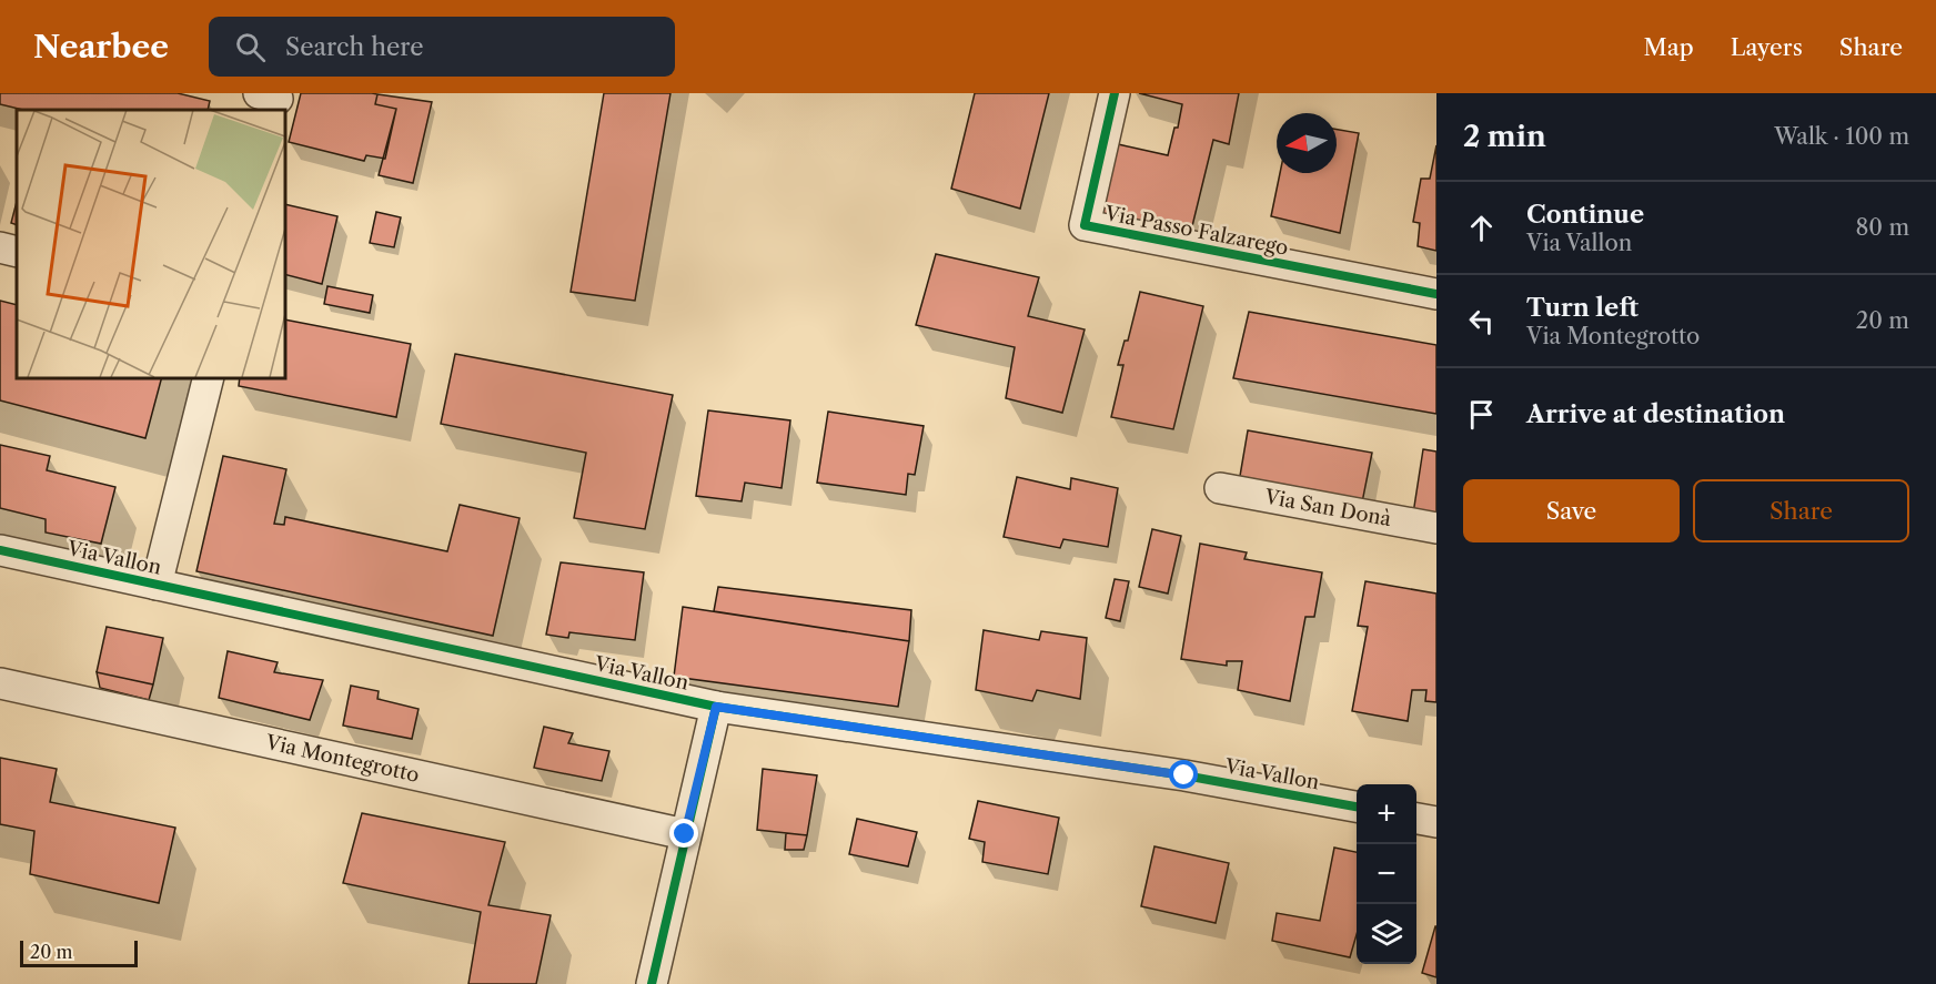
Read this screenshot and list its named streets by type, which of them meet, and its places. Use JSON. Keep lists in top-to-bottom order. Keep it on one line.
{"streets":{"street":["Via Passo Falzarego","Via San Donà","Via Vallon","Via Montegrotto"]},"scale_bar":"20 m","north":"left","page":{"header":"Nearbee","search":"Search here","nav":["Map","Layers","Share"],"heading":["2 min","Walk · 100 m"],"list":[["Continue","Via Vallon","80 m"],["Turn left","Via Montegrotto","20 m"],"Arrive at destination"],"buttons":["Save","Share"],"map_buttons":["+","−"],"scale":"20 m"}}
